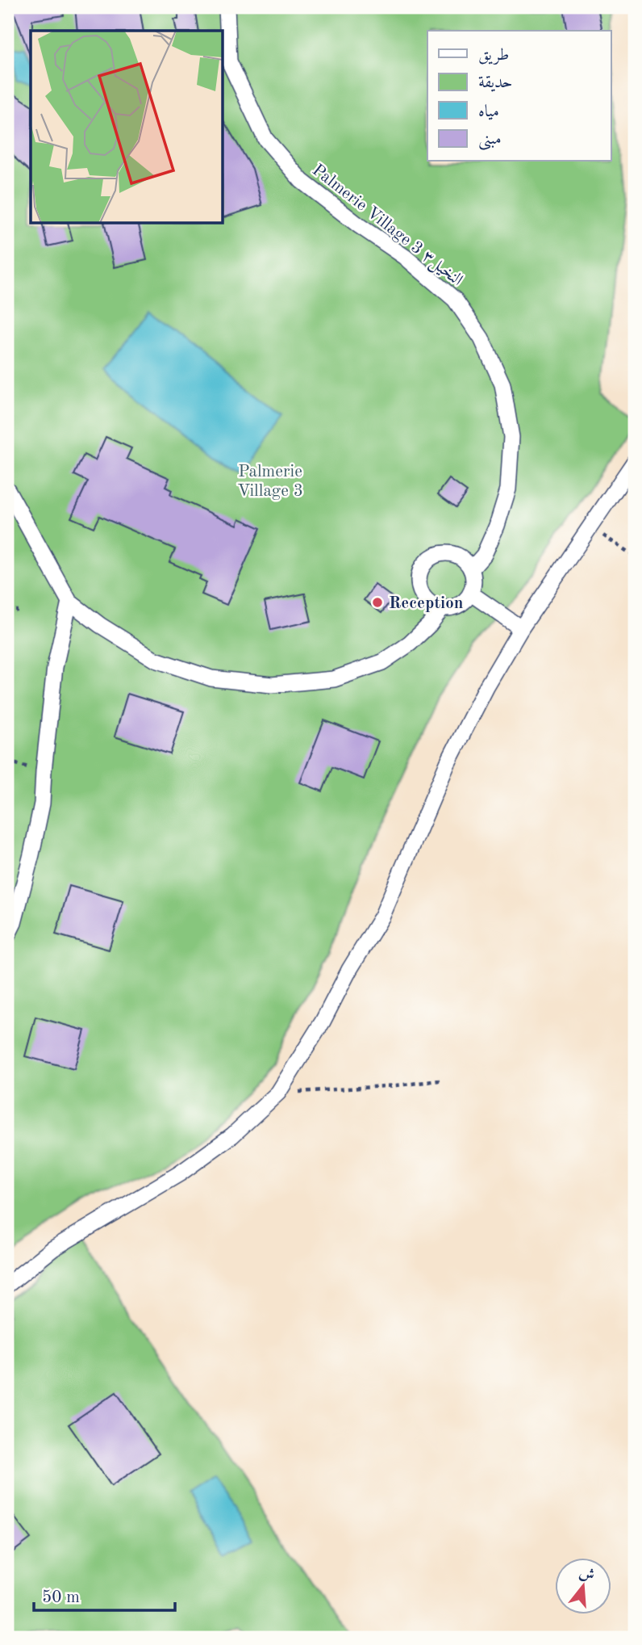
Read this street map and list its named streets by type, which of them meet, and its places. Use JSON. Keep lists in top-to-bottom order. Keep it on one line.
{"streets":{"street":["Palmerie Village 3 النخيل٣"]},"parks":["Palmerie Village 3"],"places":["Reception"],"legend":["طريق","حديقة","مياه","مبنى"],"scale_bar":"50 m","north":"top"}
